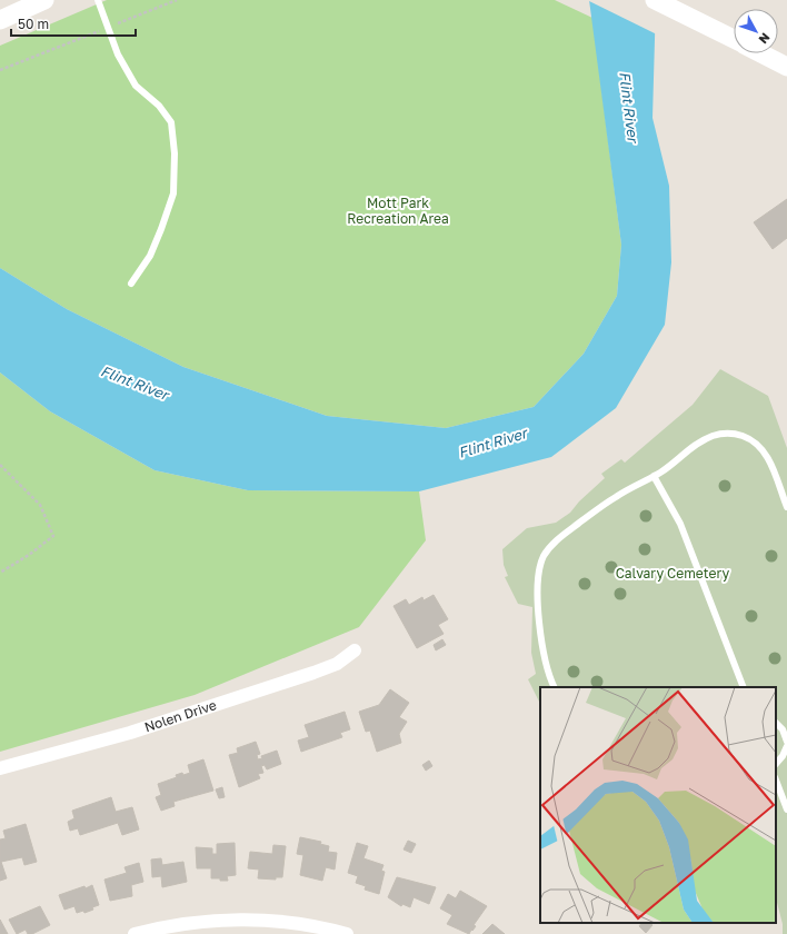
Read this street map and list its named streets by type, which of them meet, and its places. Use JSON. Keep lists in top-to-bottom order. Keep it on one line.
{"streets":{"street":["Nolen Drive"]},"water":["Flint River"],"parks":["Mott Park Recreation Area","Calvary Cemetery"],"scale_bar":"50 m","north":"bottom right"}
